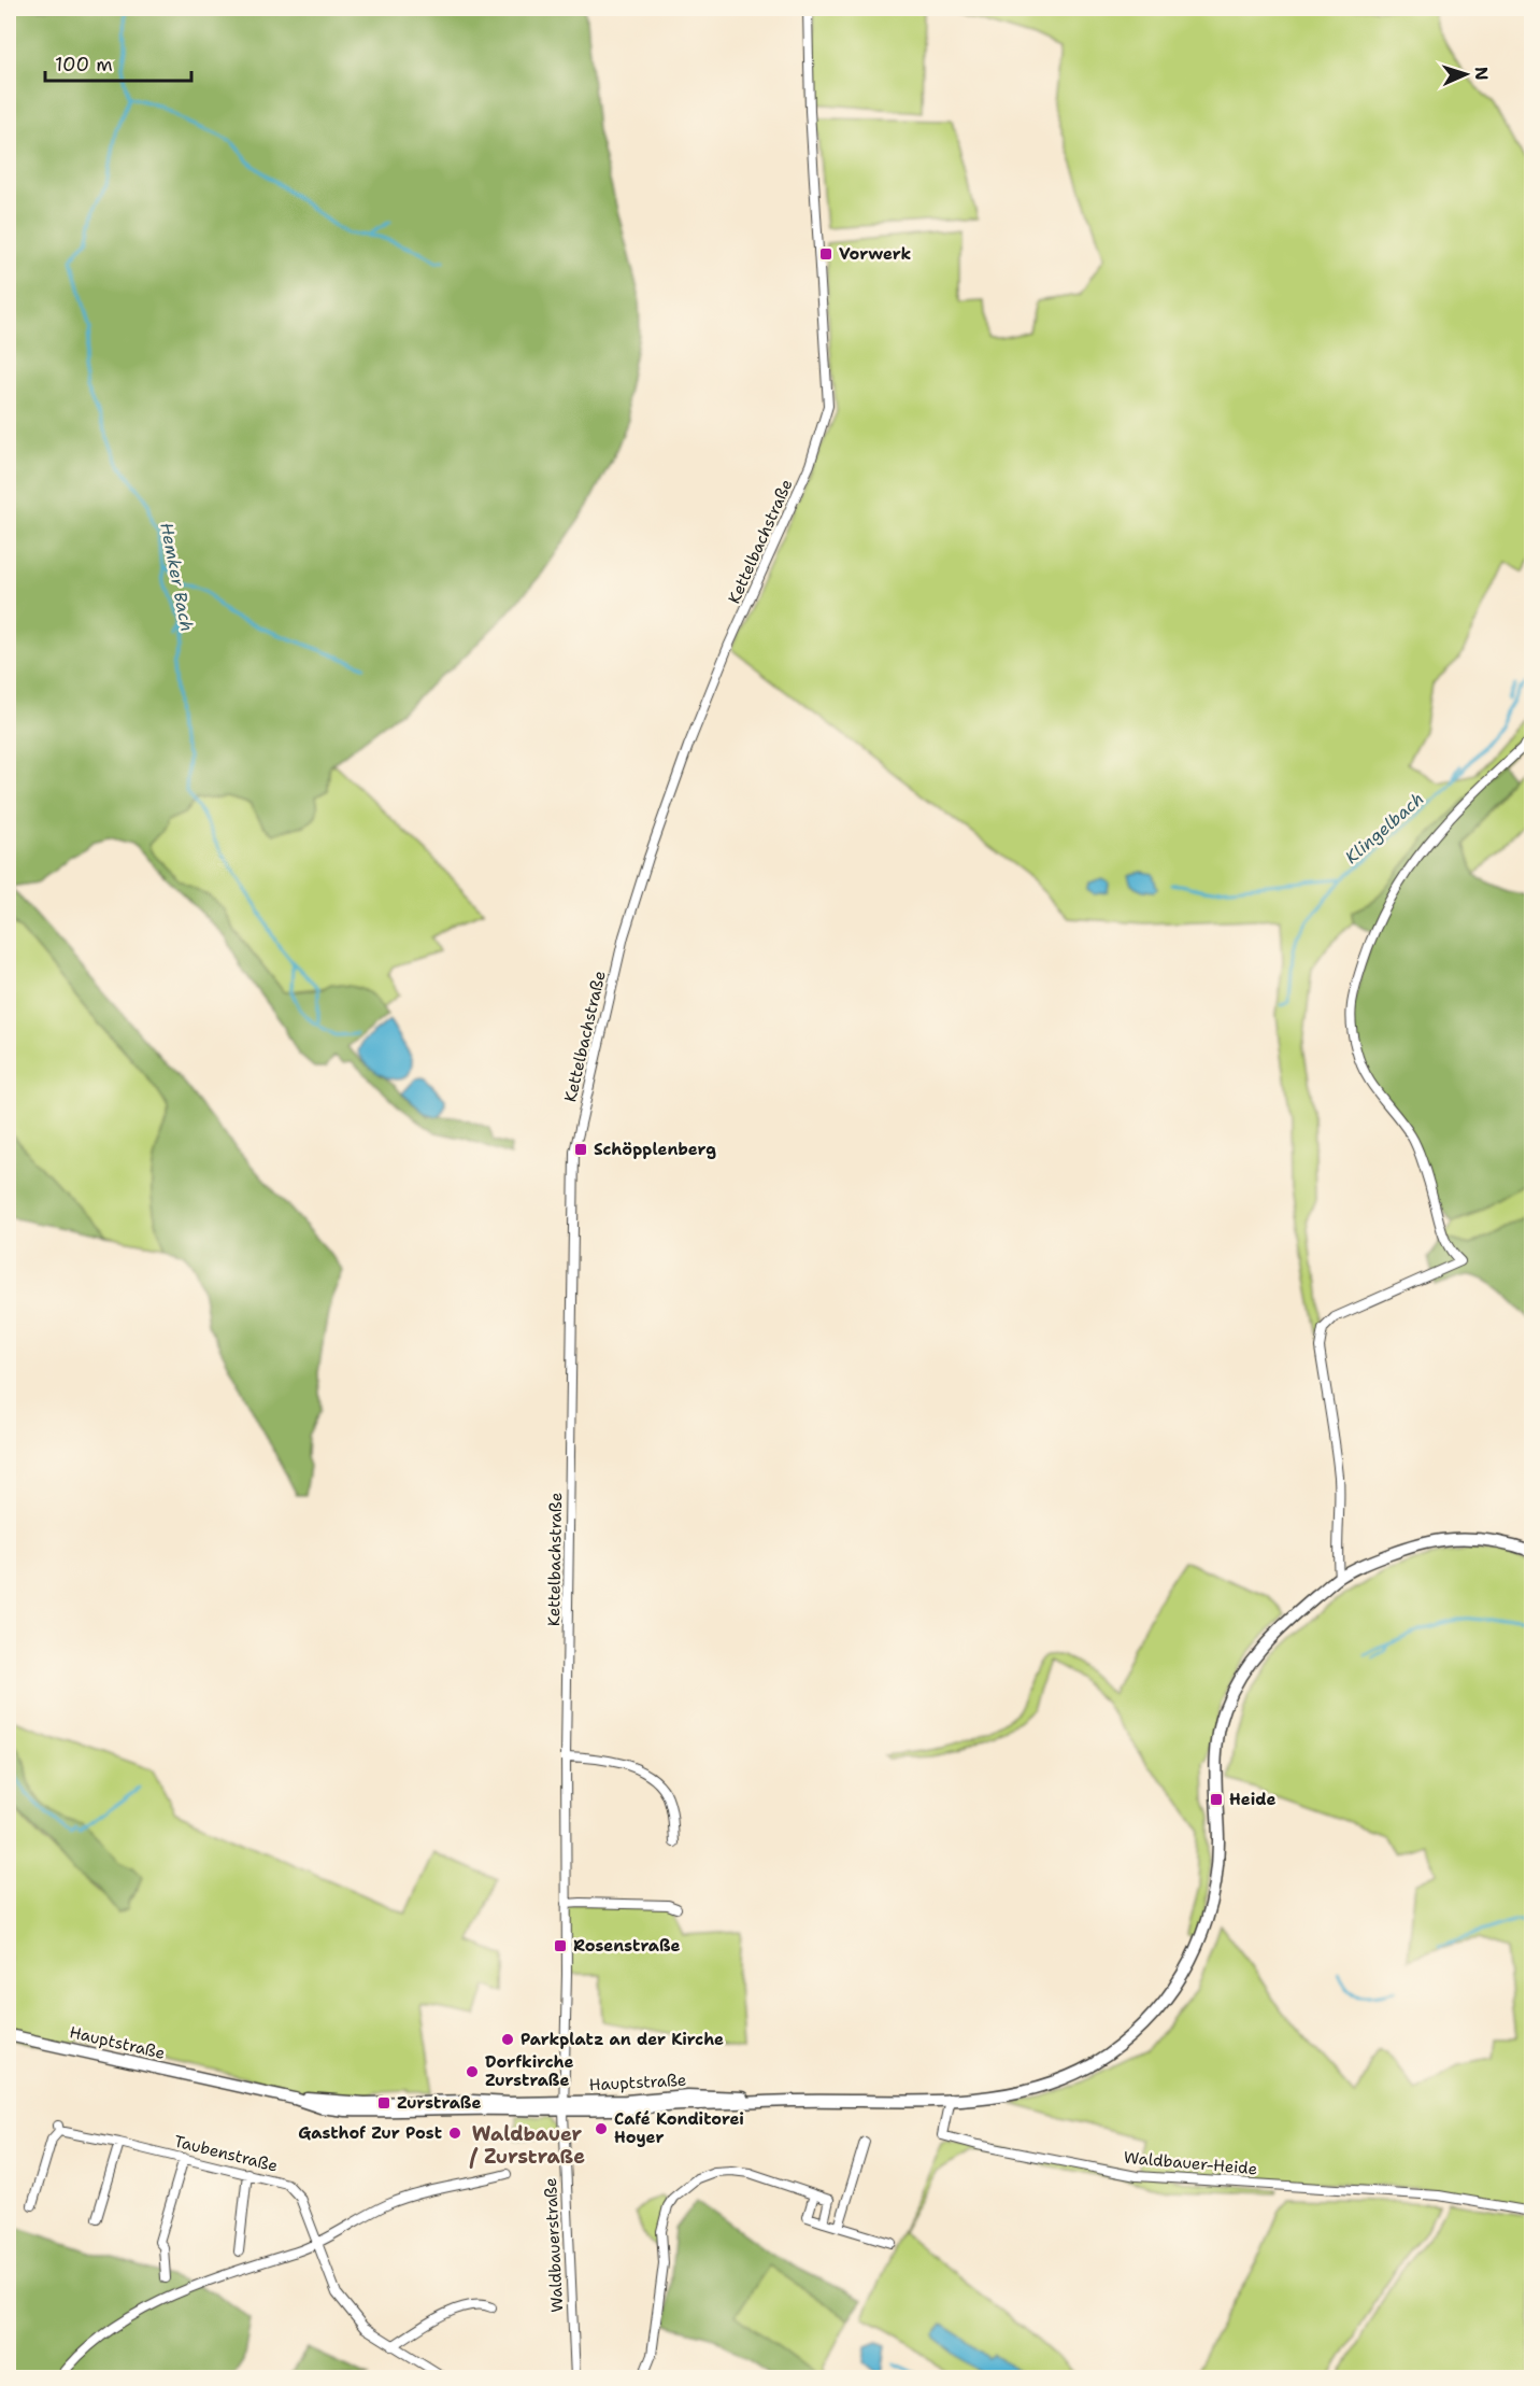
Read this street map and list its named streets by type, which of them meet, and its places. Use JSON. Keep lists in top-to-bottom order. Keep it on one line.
{"streets":{"main road":["Hauptstraße"],"street":["Kettelbachstraße","Taubenstraße","Waldbauer-Heide","Waldbauerstraße"]},"crossings":[["Kettelbachstraße","Hauptstraße"],["Kettelbachstraße","Waldbauerstraße"],["Hauptstraße","Waldbauerstraße"]],"districts":["Waldbauer / Zurstraße"],"water":["Hemker Bach","Klingelbach"],"places":{"transit":["Vorwerk","Schöpplenberg","Heide","Rosenstraße","Zurstraße"],"other":["Parkplatz an der Kirche","Dorfkirche Zurstraße","Café Konditorei Hoyer","Gasthof Zur Post"]},"scale_bar":"100 m","north":"right"}
